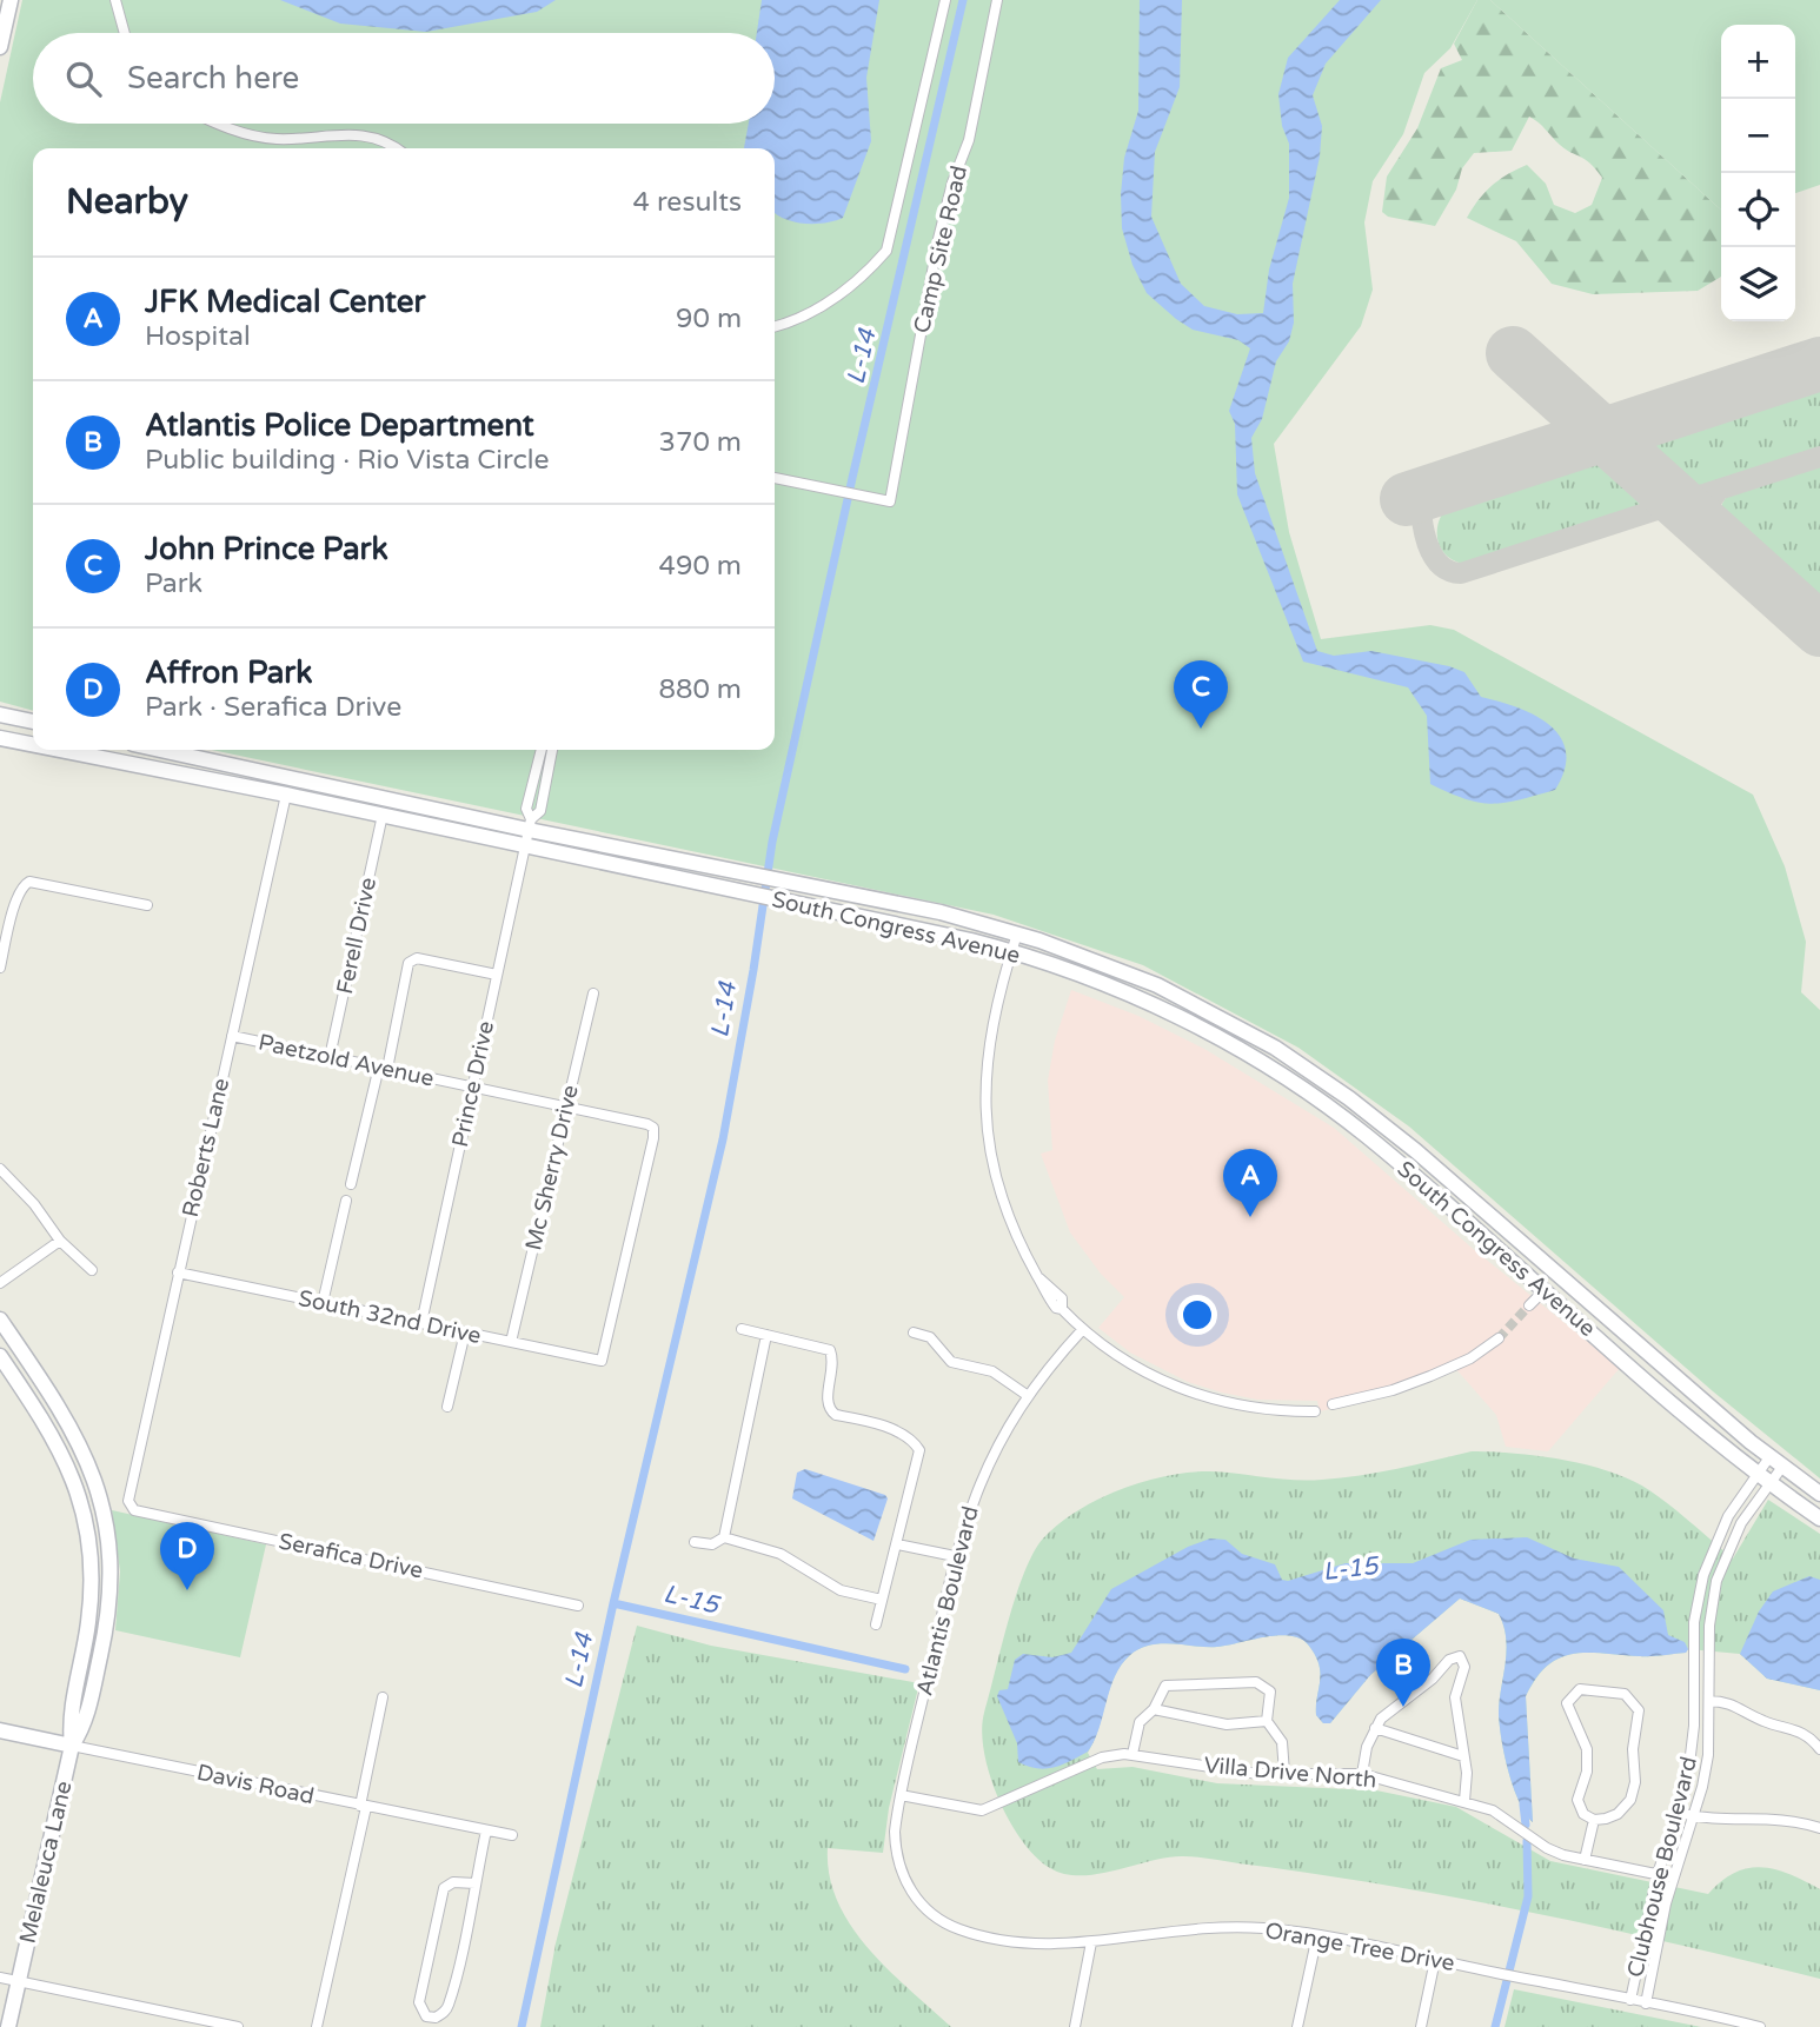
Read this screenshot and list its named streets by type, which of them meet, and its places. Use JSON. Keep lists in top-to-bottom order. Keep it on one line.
{"streets":{"main road":["South Congress Avenue","Davis Road","Melaleuca Lane"],"street":["Camp Site Road","Ferell Drive","Paetzold Avenue","Prince Drive","Roberts Lane","Mc Sherry Drive","South 32nd Drive","Serafica Drive","Atlantis Boulevard","Villa Drive North","Clubhouse Boulevard","Orange Tree Drive"]},"crossings":[["South Congress Avenue","Ferell Drive"],["South Congress Avenue","Prince Drive"],["South Congress Avenue","Roberts Lane"],["South Congress Avenue","Clubhouse Boulevard"],["Ferell Drive","Paetzold Avenue"],["Paetzold Avenue","Prince Drive"],["Paetzold Avenue","Roberts Lane"],["Paetzold Avenue","Mc Sherry Drive"],["Paetzold Avenue","South 32nd Drive"],["Prince Drive","South 32nd Drive"],["Roberts Lane","South 32nd Drive"],["Roberts Lane","Serafica Drive"],["Mc Sherry Drive","South 32nd Drive"],["Atlantis Boulevard","Villa Drive North"],["Atlantis Boulevard","Orange Tree Drive"],["Villa Drive North","Clubhouse Boulevard"],["Davis Road","Melaleuca Lane"],["Clubhouse Boulevard","Orange Tree Drive"]],"water":["L-14","L-15"],"page":{"map_buttons":["+","−"],"search":"Search here","heading":["Nearby","4 results"],"list":[{"mark":"A","name":"JFK Medical Center","note":"Hospital","value":"90 m"},{"mark":"B","name":"Atlantis Police Department","note":"Public building · Rio Vista Circle","value":"370 m"},{"mark":"C","name":"John Prince Park","note":"Park","value":"490 m"},{"mark":"D","name":"Affron Park","note":"Park · Serafica Drive","value":"880 m"}],"pins":["C","A","D","B"]}}
